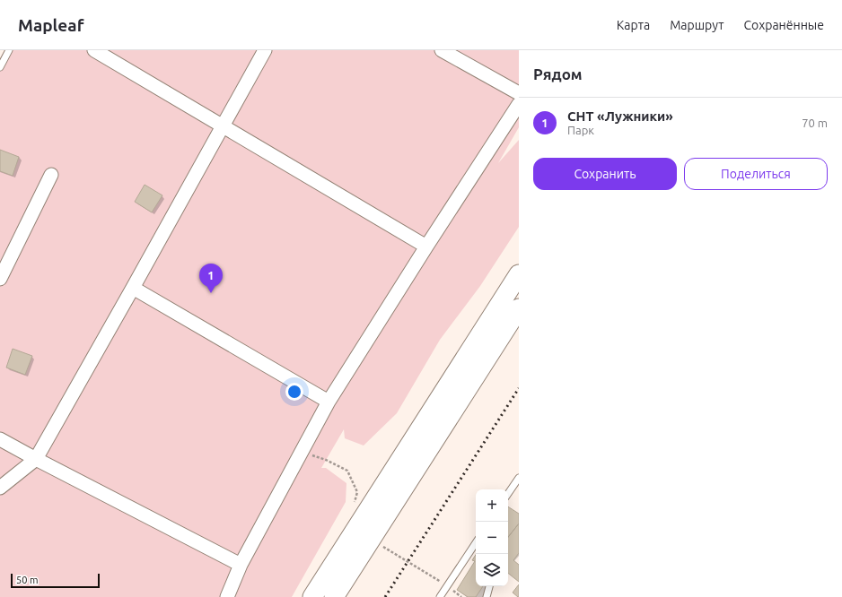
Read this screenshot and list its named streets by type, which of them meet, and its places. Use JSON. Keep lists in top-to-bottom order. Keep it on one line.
{"scale_bar":"50 m","page":{"header":"Mapleaf","nav":["Карта","Маршрут","Сохранённые"],"heading":"Рядом","list":[{"mark":"1","name":"СНТ «Лужники»","note":"Парк","value":"70 m"}],"buttons":["Сохранить","Поделиться"],"pins":"1","map_buttons":["+","−"],"scale":"50 m"}}
